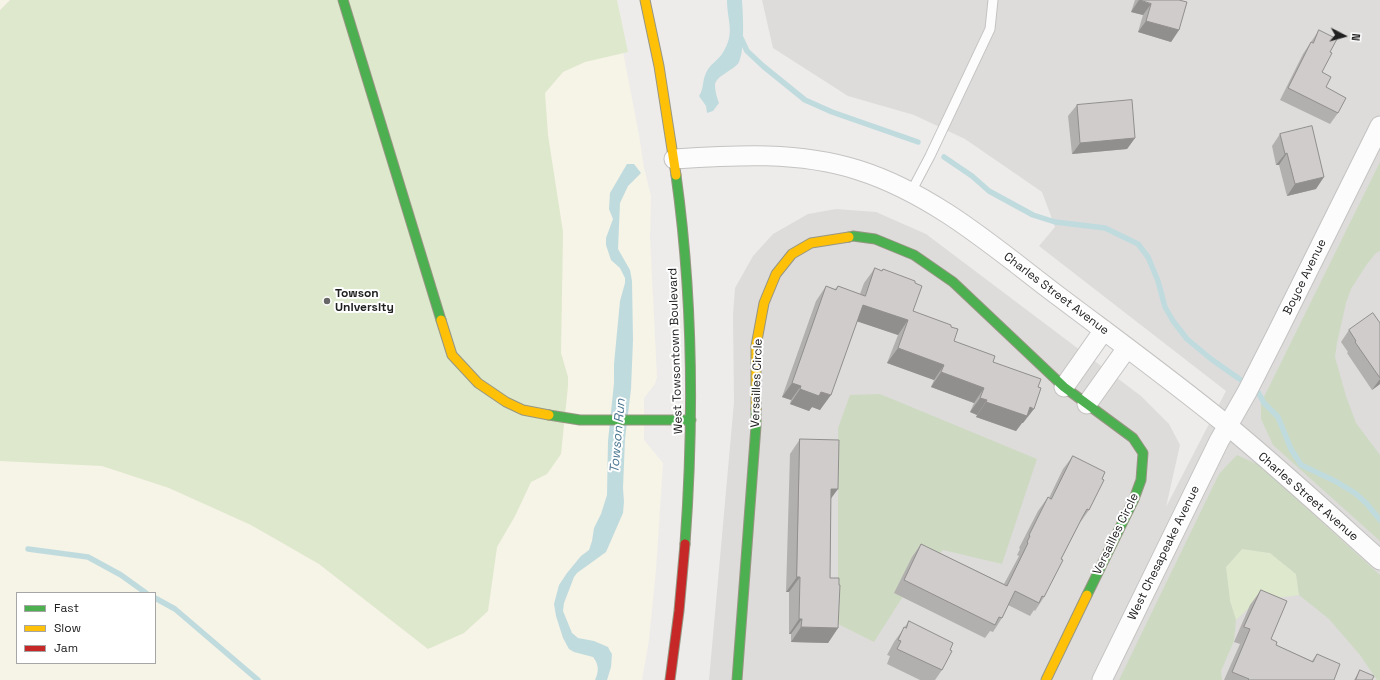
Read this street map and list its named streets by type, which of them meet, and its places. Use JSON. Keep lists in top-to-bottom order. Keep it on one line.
{"streets":{"street":["Boyce Avenue","Charles Street Avenue","West Towsontown Boulevard","Versailles Circle","West Chesapeake Avenue"]},"crossings":[["Boyce Avenue","Charles Street Avenue"],["Boyce Avenue","West Chesapeake Avenue"],["Charles Street Avenue","West Towsontown Boulevard"],["Charles Street Avenue","West Chesapeake Avenue"]],"water":["Towson Run"],"places":["Towson University"],"legend":["Fast","Slow","Jam"],"north":"right"}
